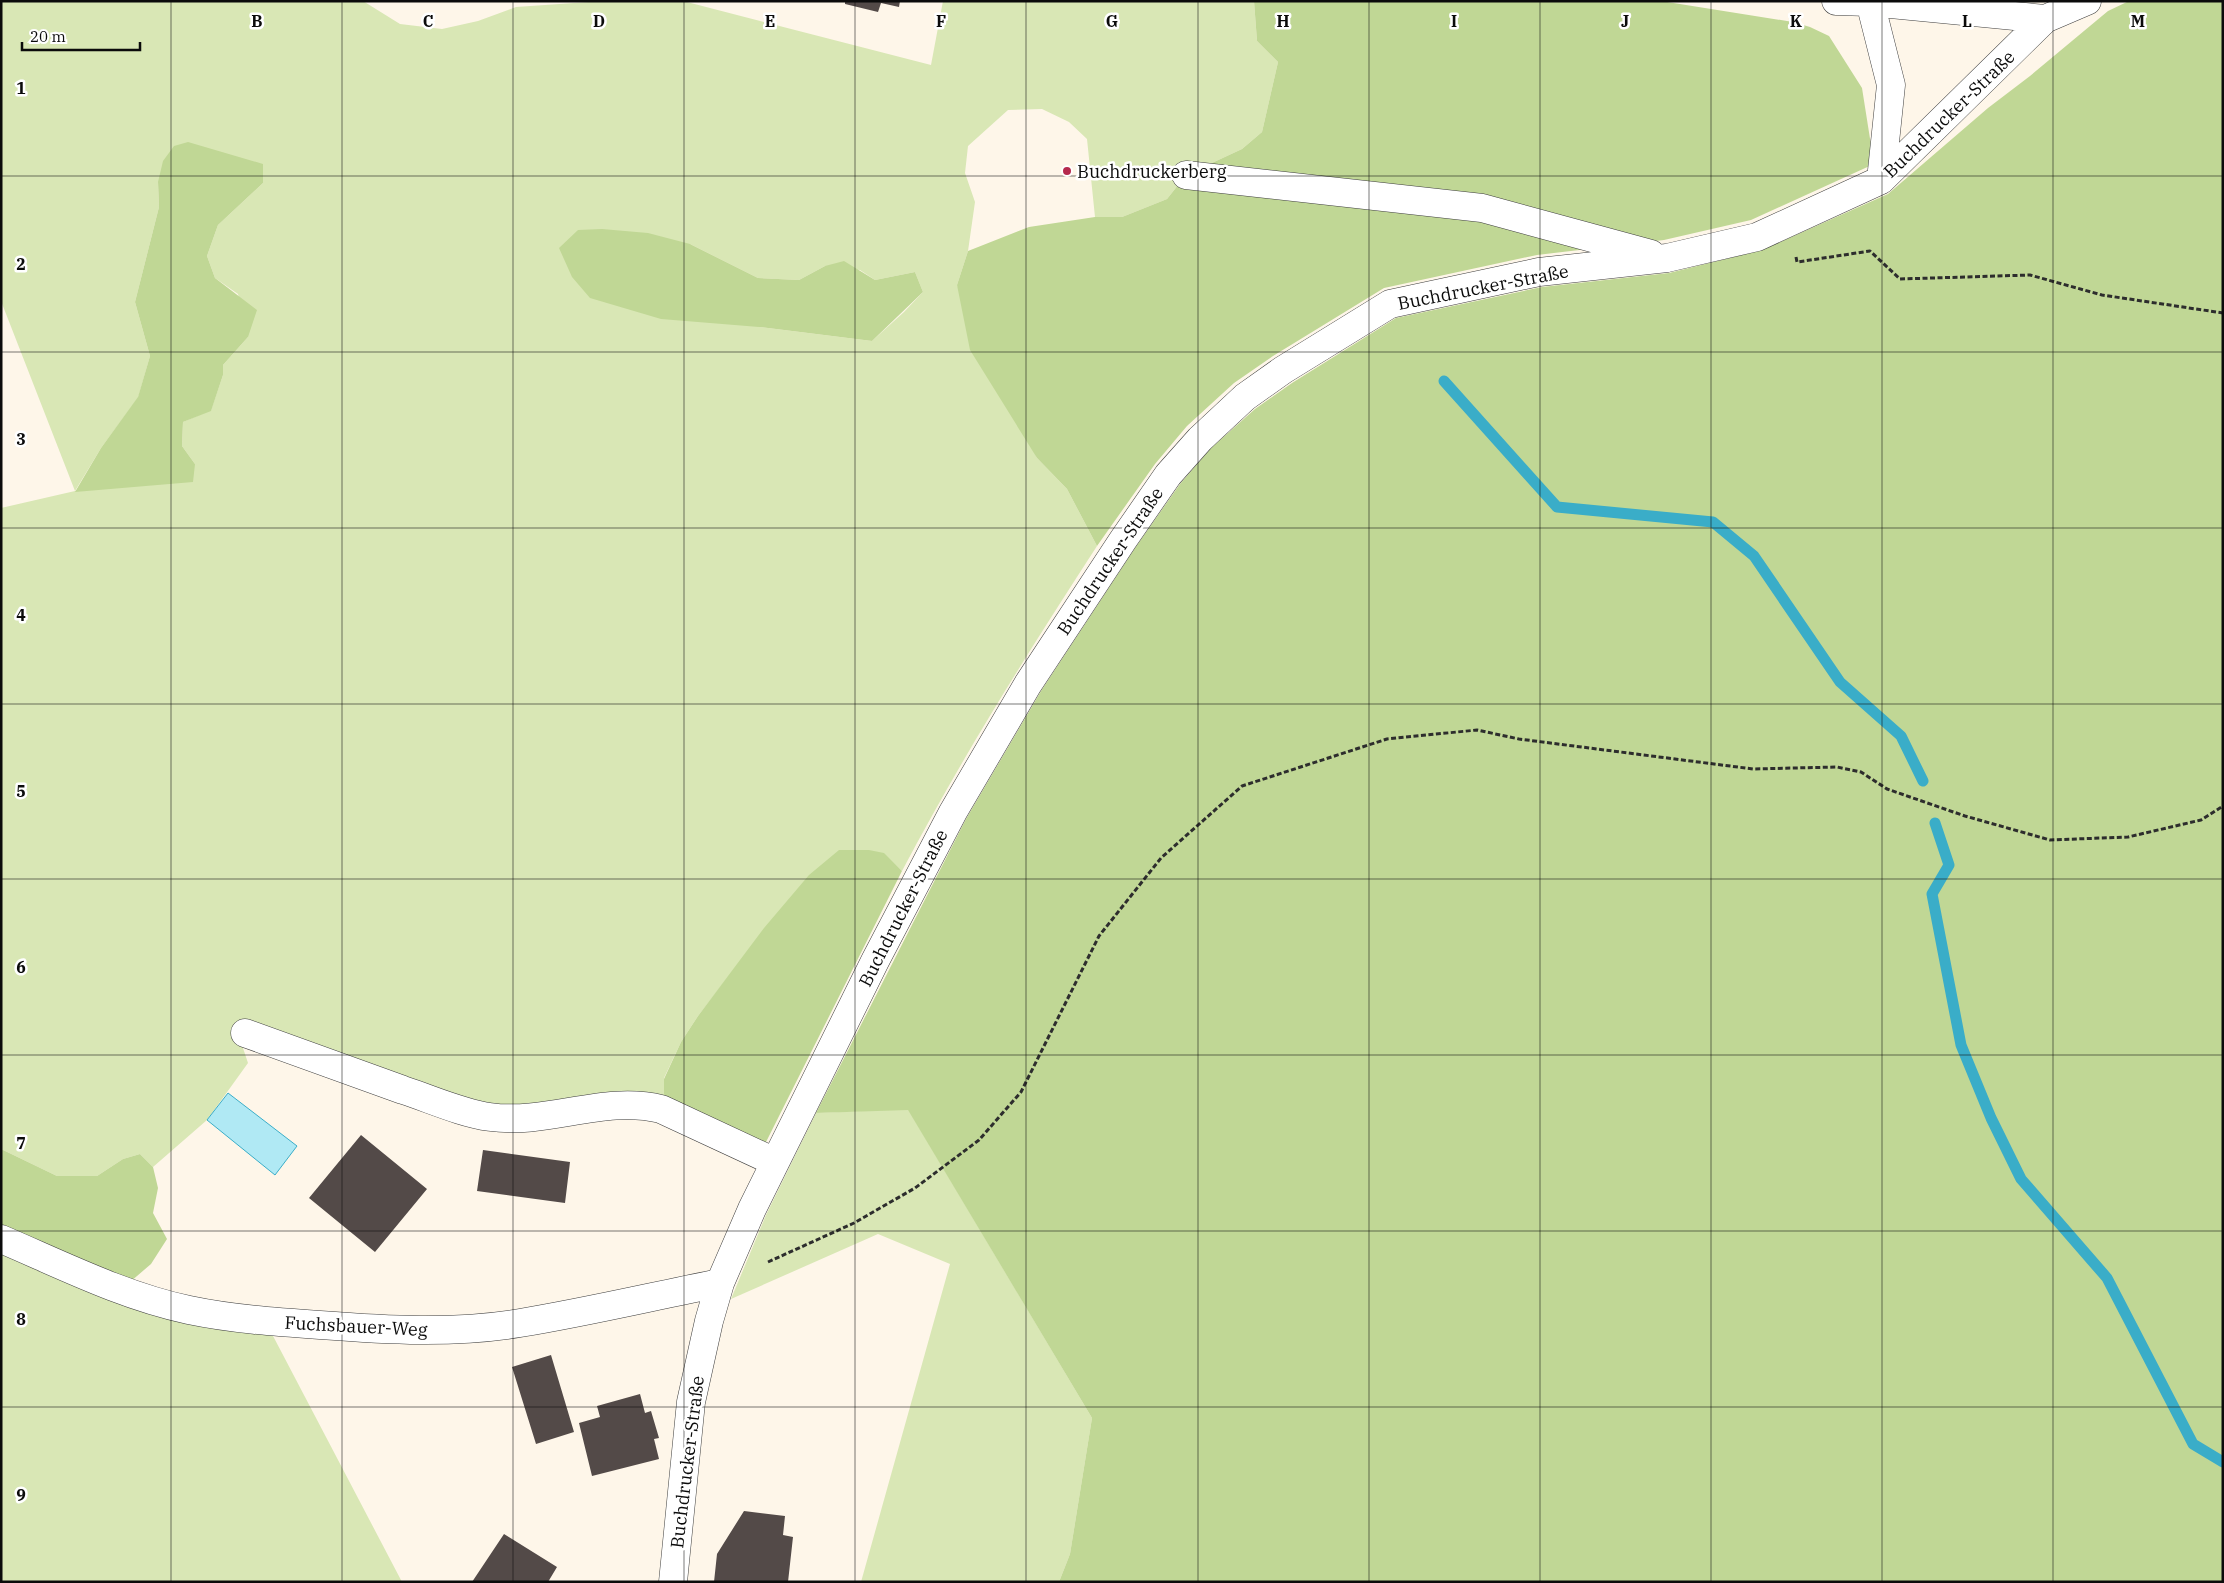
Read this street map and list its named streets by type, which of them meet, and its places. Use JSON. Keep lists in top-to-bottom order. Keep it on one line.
{"streets":{"street":["Buchdrucker-Straße","Fuchsbauer-Weg"]},"crossings":[["Buchdrucker-Straße","Fuchsbauer-Weg"]],"places":["Buchdruckerberg"],"scale_bar":"20 m","grid":{"columns":["B","C","D","E","F","G","H","I","J","K","L","M"],"rows":["1","2","3","4","5","6","7","8","9"]}}
